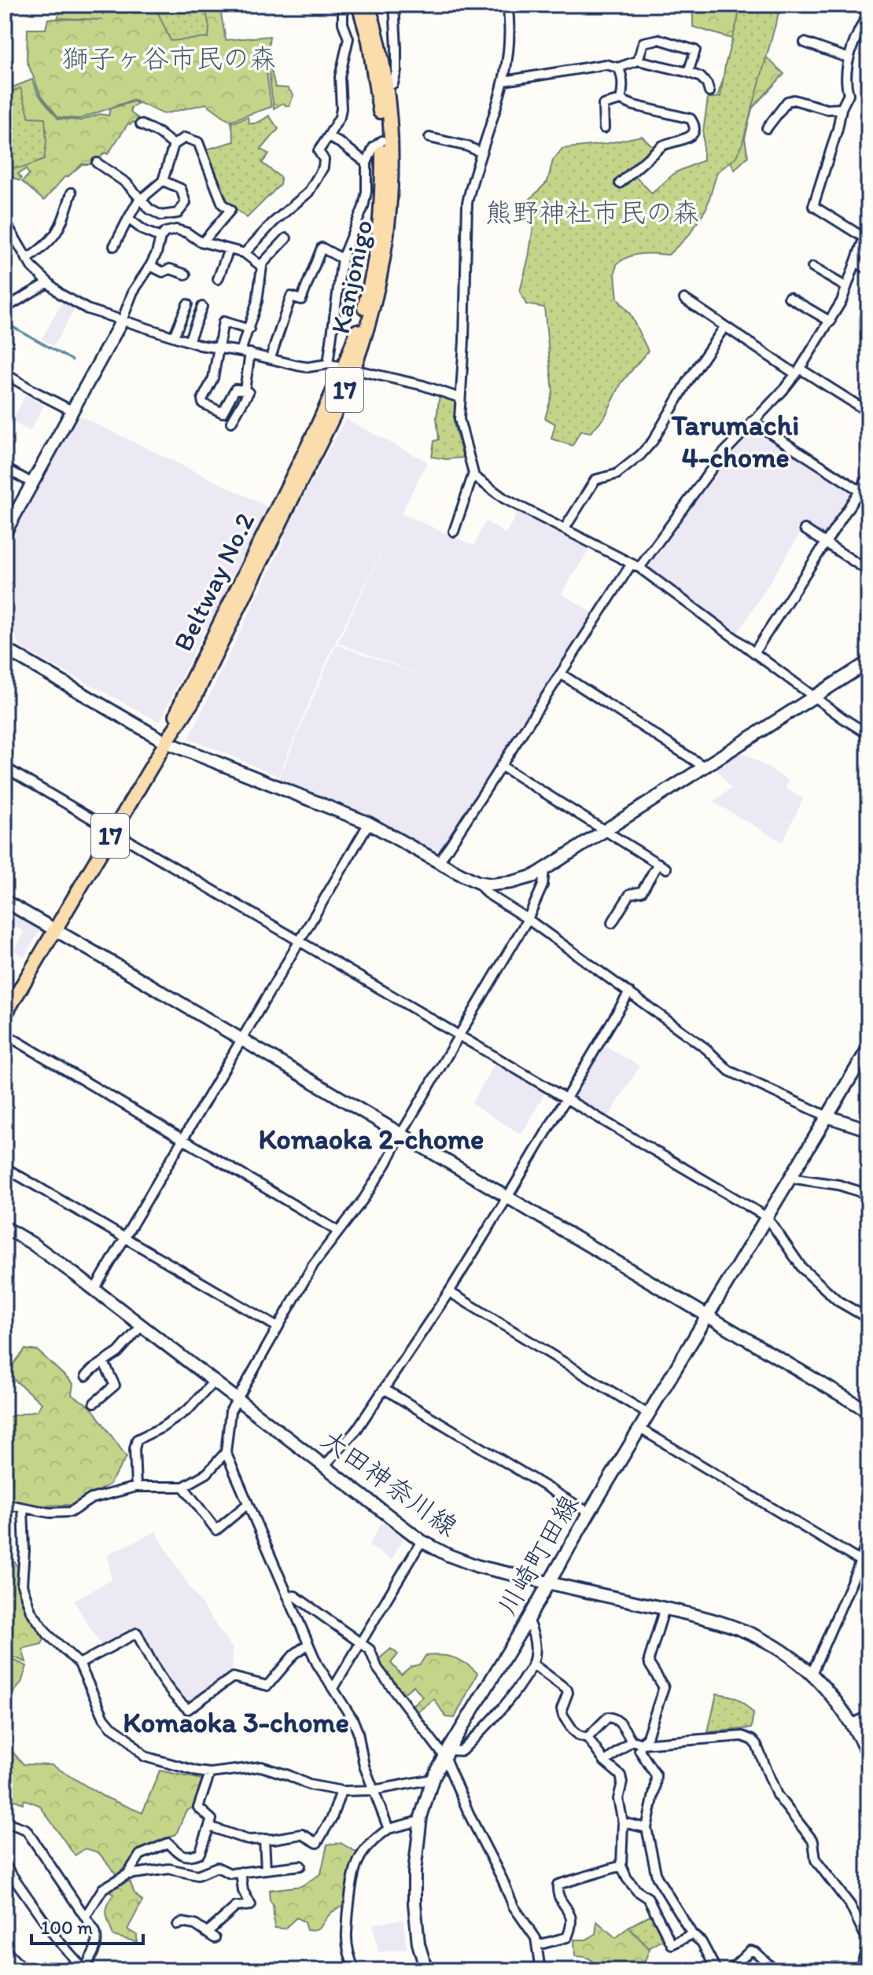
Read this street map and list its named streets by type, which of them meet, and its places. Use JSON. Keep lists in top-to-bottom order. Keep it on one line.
{"streets":{"main road":["Kanjonigo","17"],"street":["大田神奈川線","川崎町田線"]},"crossings":[["Kanjonigo","17"],["大田神奈川線","川崎町田線"]],"districts":["Tarumachi 4-chome","Komaoka 2-chome","Komaoka 3-chome"],"parks":["獅子ヶ谷市民の森","熊野神社市民の森"],"scale_bar":"100 m"}
